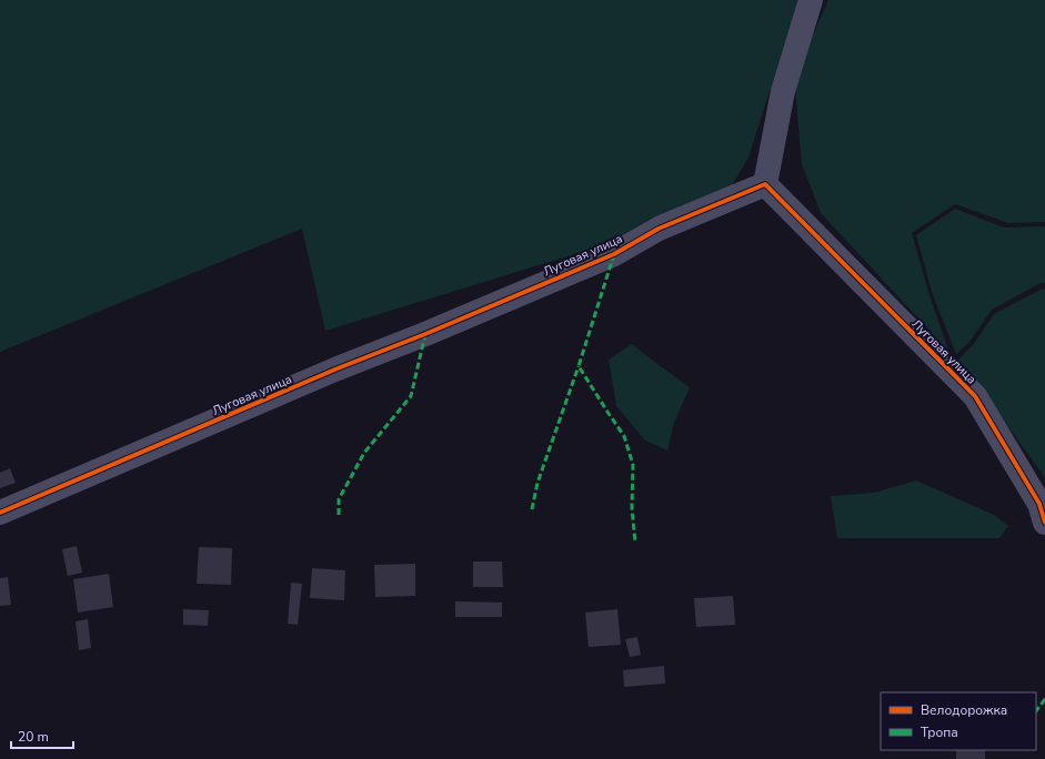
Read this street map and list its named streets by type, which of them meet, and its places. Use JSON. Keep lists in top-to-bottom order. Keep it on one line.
{"streets":{"street":["Луговая улица"]},"legend":["Велодорожка","Тропа"],"scale_bar":"20 m"}
